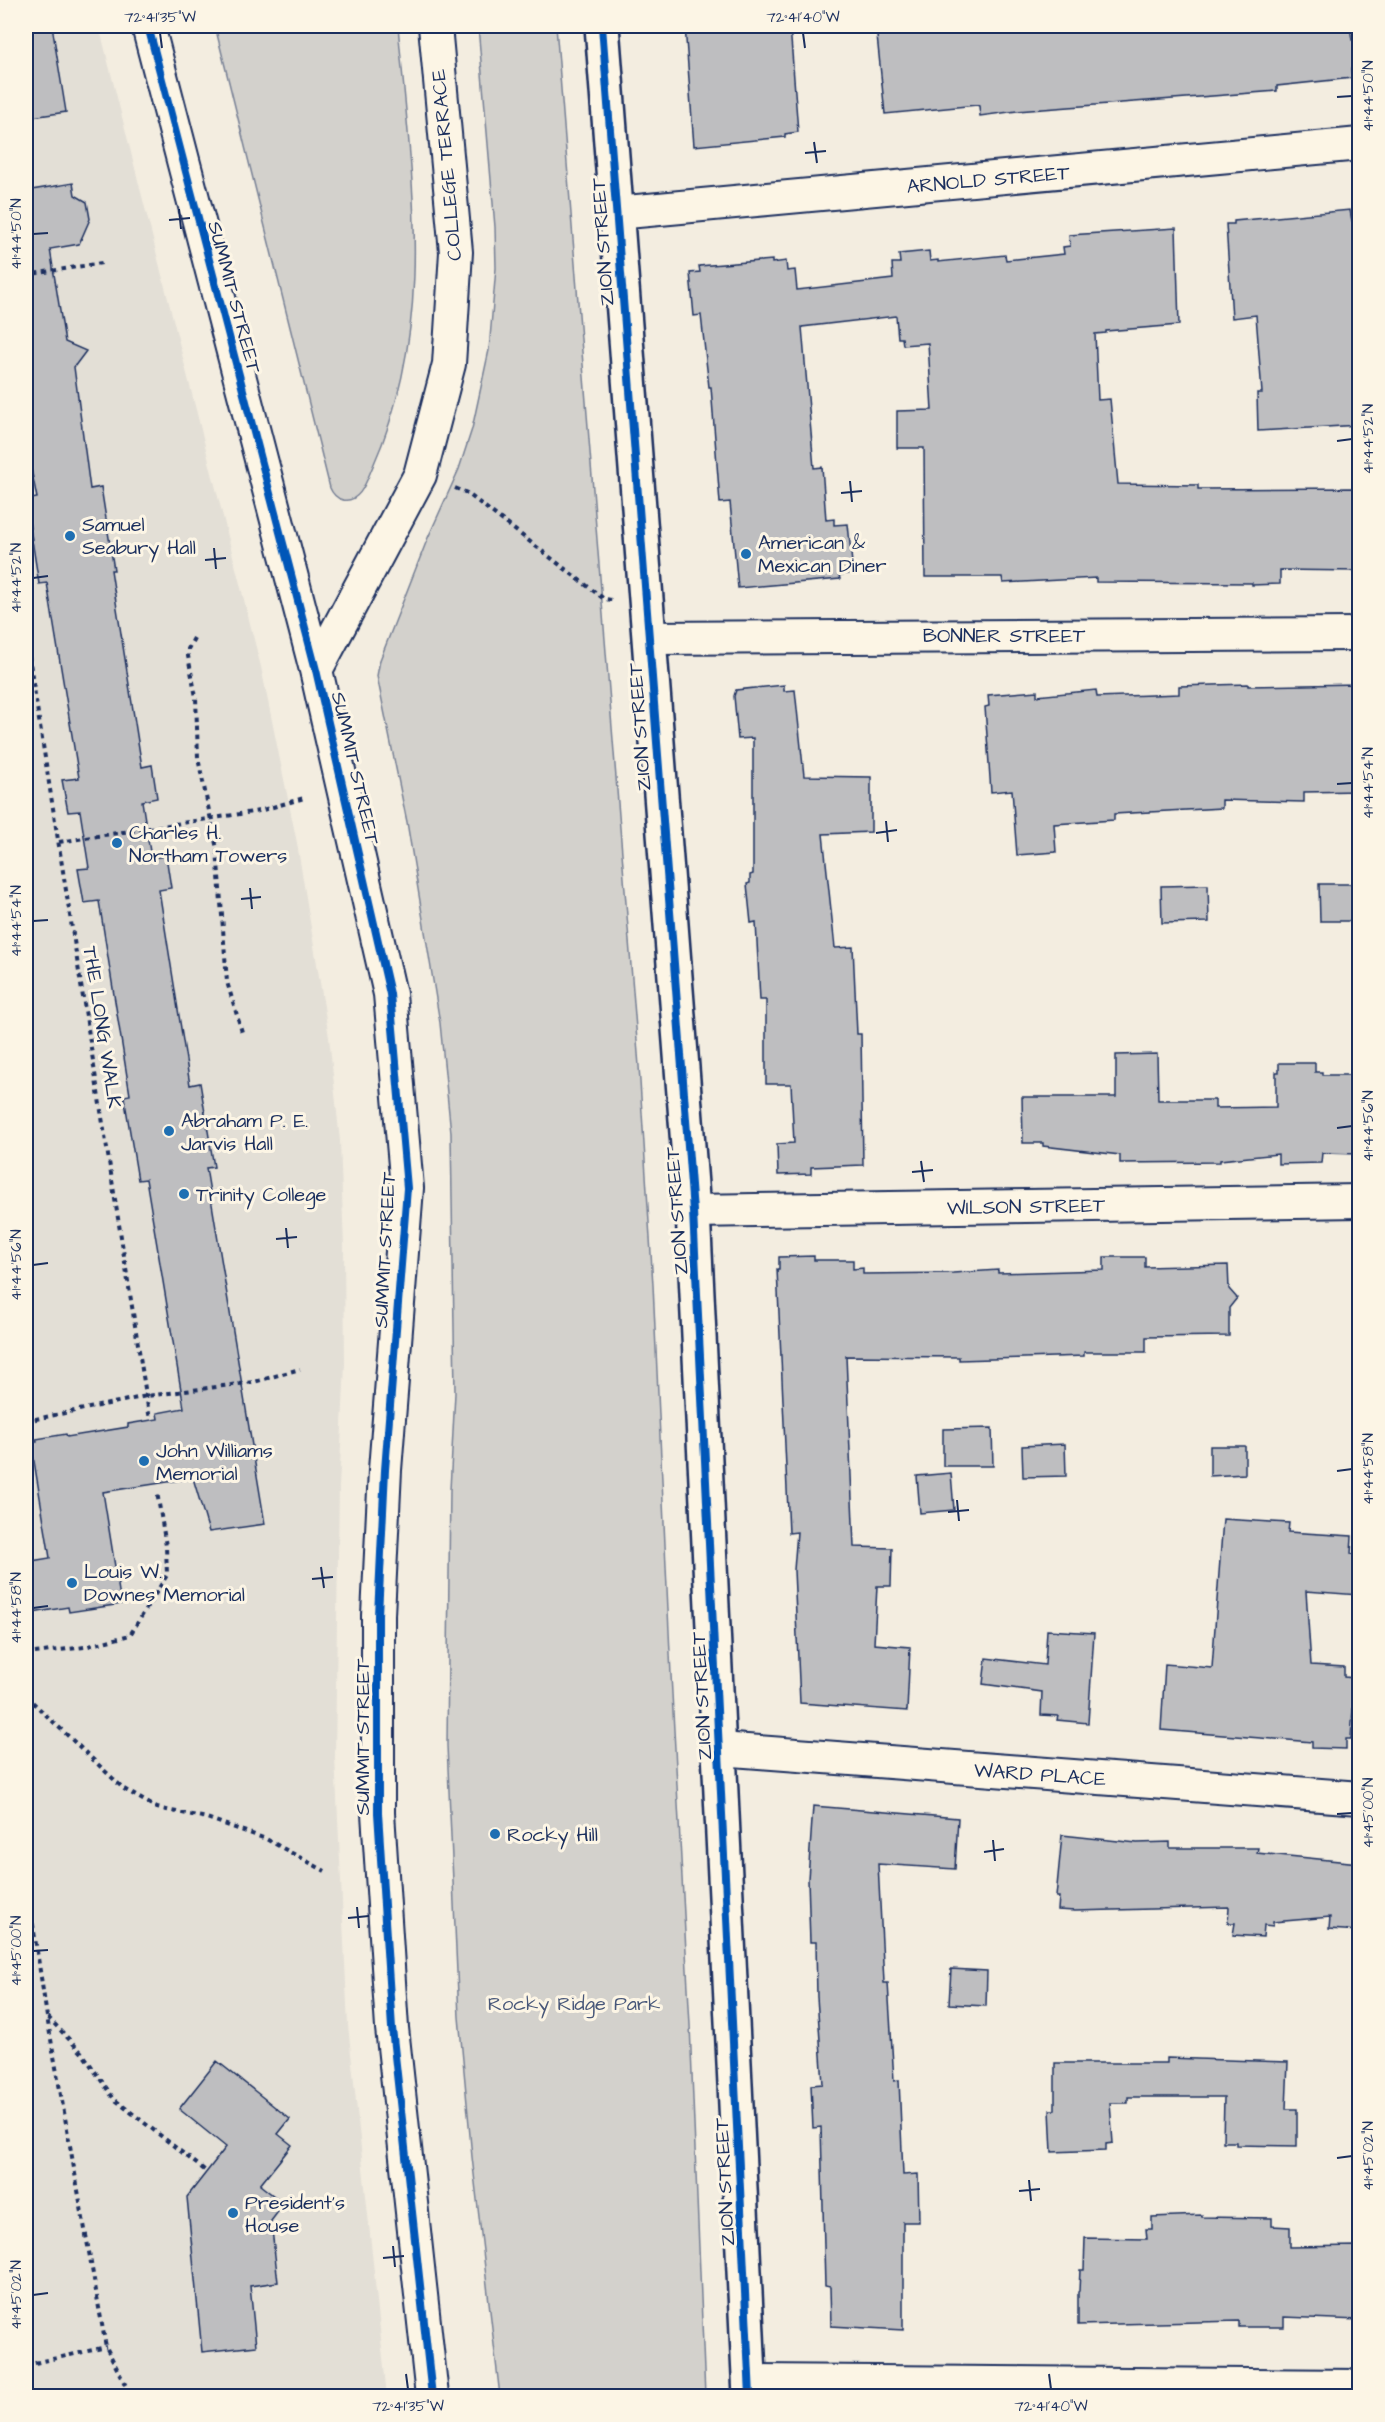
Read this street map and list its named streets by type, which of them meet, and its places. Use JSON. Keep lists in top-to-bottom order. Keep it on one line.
{"streets":{"main road":["ZION STREET"],"street":["COLLEGE TERRACE","ARNOLD STREET","SUMMIT STREET","BONNER STREET","WILSON STREET","WARD PLACE"],"path":["THE LONG WALK"]},"crossings":[["COLLEGE TERRACE","SUMMIT STREET"],["ARNOLD STREET","ZION STREET"],["ZION STREET","BONNER STREET"],["ZION STREET","WILSON STREET"],["ZION STREET","WARD PLACE"]],"parks":["Rocky Ridge Park"],"places":["Samuel Seabury Hall","American & Mexican Diner","Charles H. Northam Towers","Abraham P. E. Jarvis Hall","Trinity College","John Williams Memorial","Louis W. Downes Memorial","Rocky Hill","President's House"],"coordinates":["72°41'35\"W","72°41'40\"W","41°44'50\"N","41°44'52\"N","41°44'54\"N","41°44'56\"N","41°44'58\"N","41°45'00\"N","41°45'02\"N"]}
